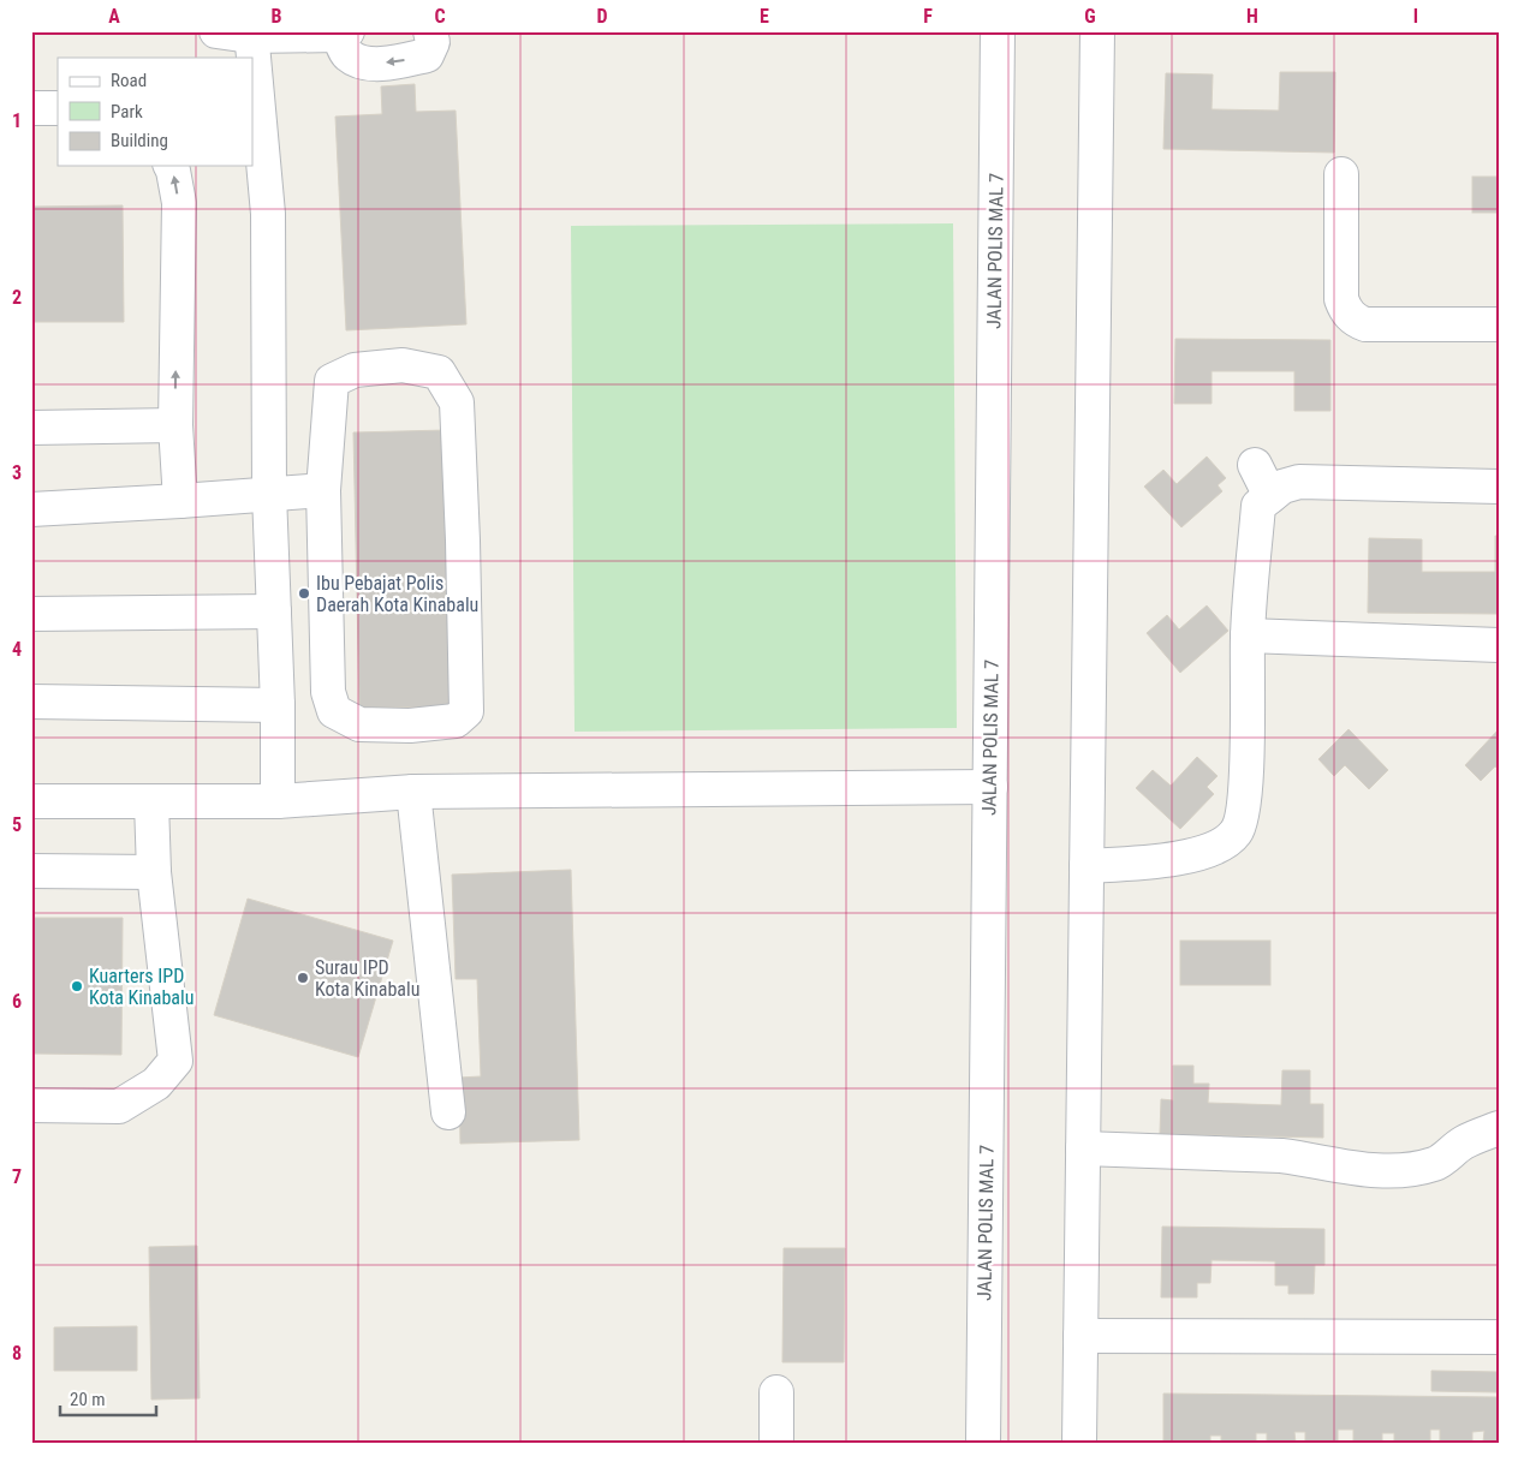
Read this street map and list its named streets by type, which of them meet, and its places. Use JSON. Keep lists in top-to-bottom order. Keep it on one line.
{"streets":{"street":["JALAN POLIS MAL 7"]},"places":["Ibu Pebajat Polis Daerah Kota Kinabalu","Surau IPD Kota Kinabalu","Kuarters IPD Kota Kinabalu"],"legend":["Road","Park","Building"],"scale_bar":"20 m","grid":{"columns":["A","B","C","D","E","F","G","H","I"],"rows":["1","2","3","4","5","6","7","8"]}}
